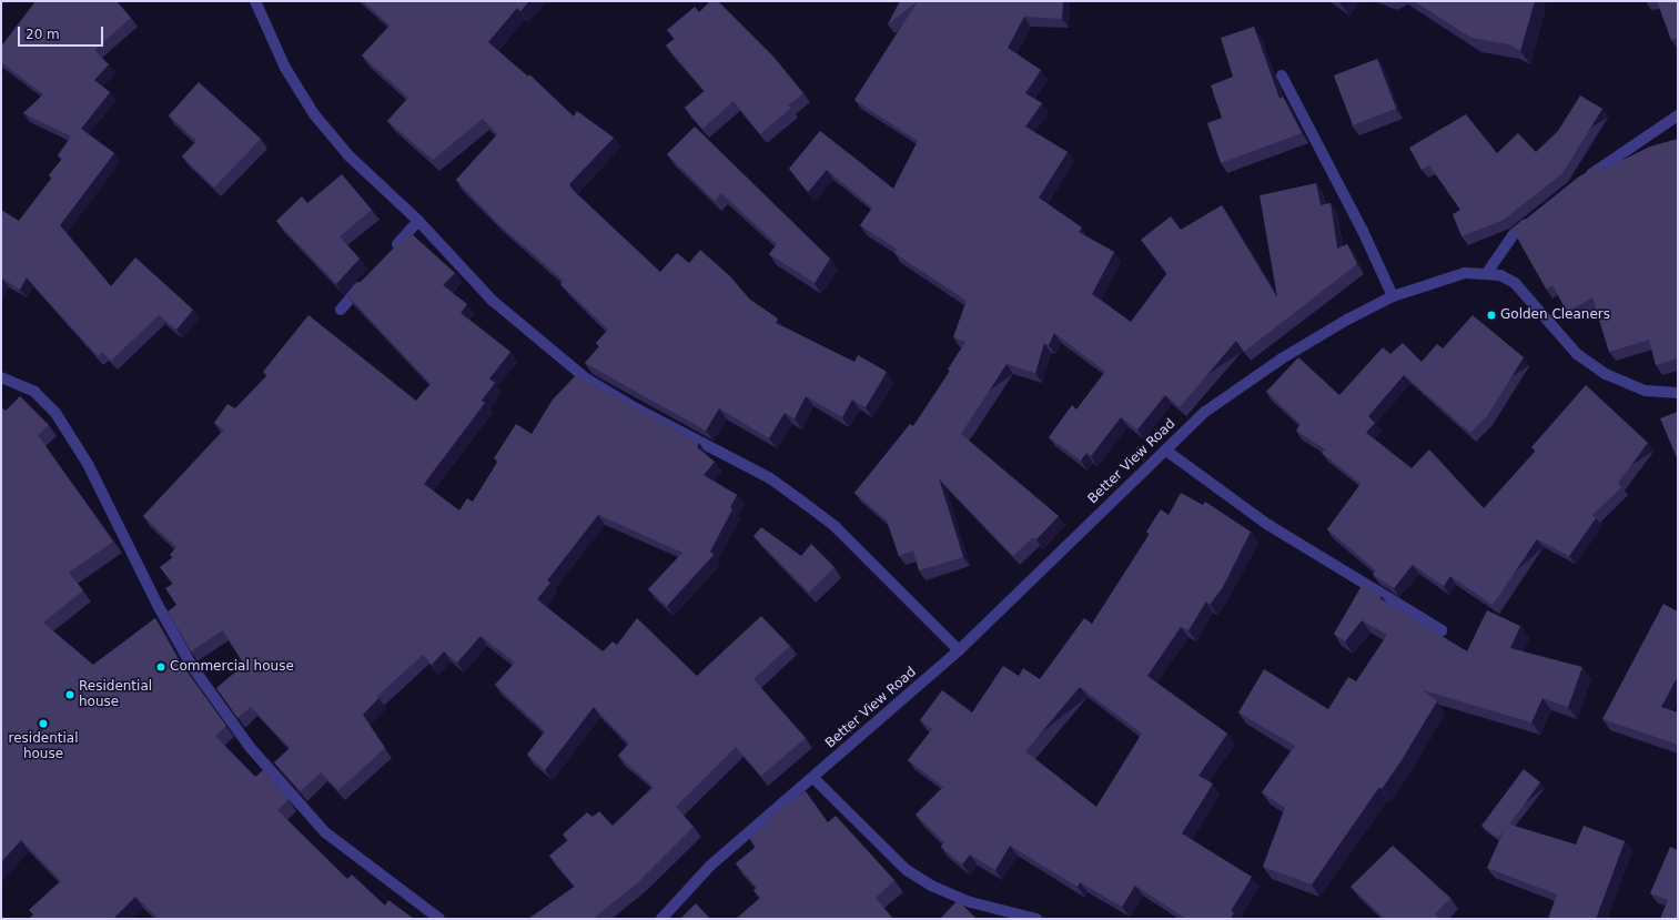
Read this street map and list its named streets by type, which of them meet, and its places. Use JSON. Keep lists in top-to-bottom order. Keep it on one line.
{"streets":{"street":["Better View Road"]},"places":["Golden Cleaners","Commercial house","Residential house","residential house"],"scale_bar":"20 m"}
